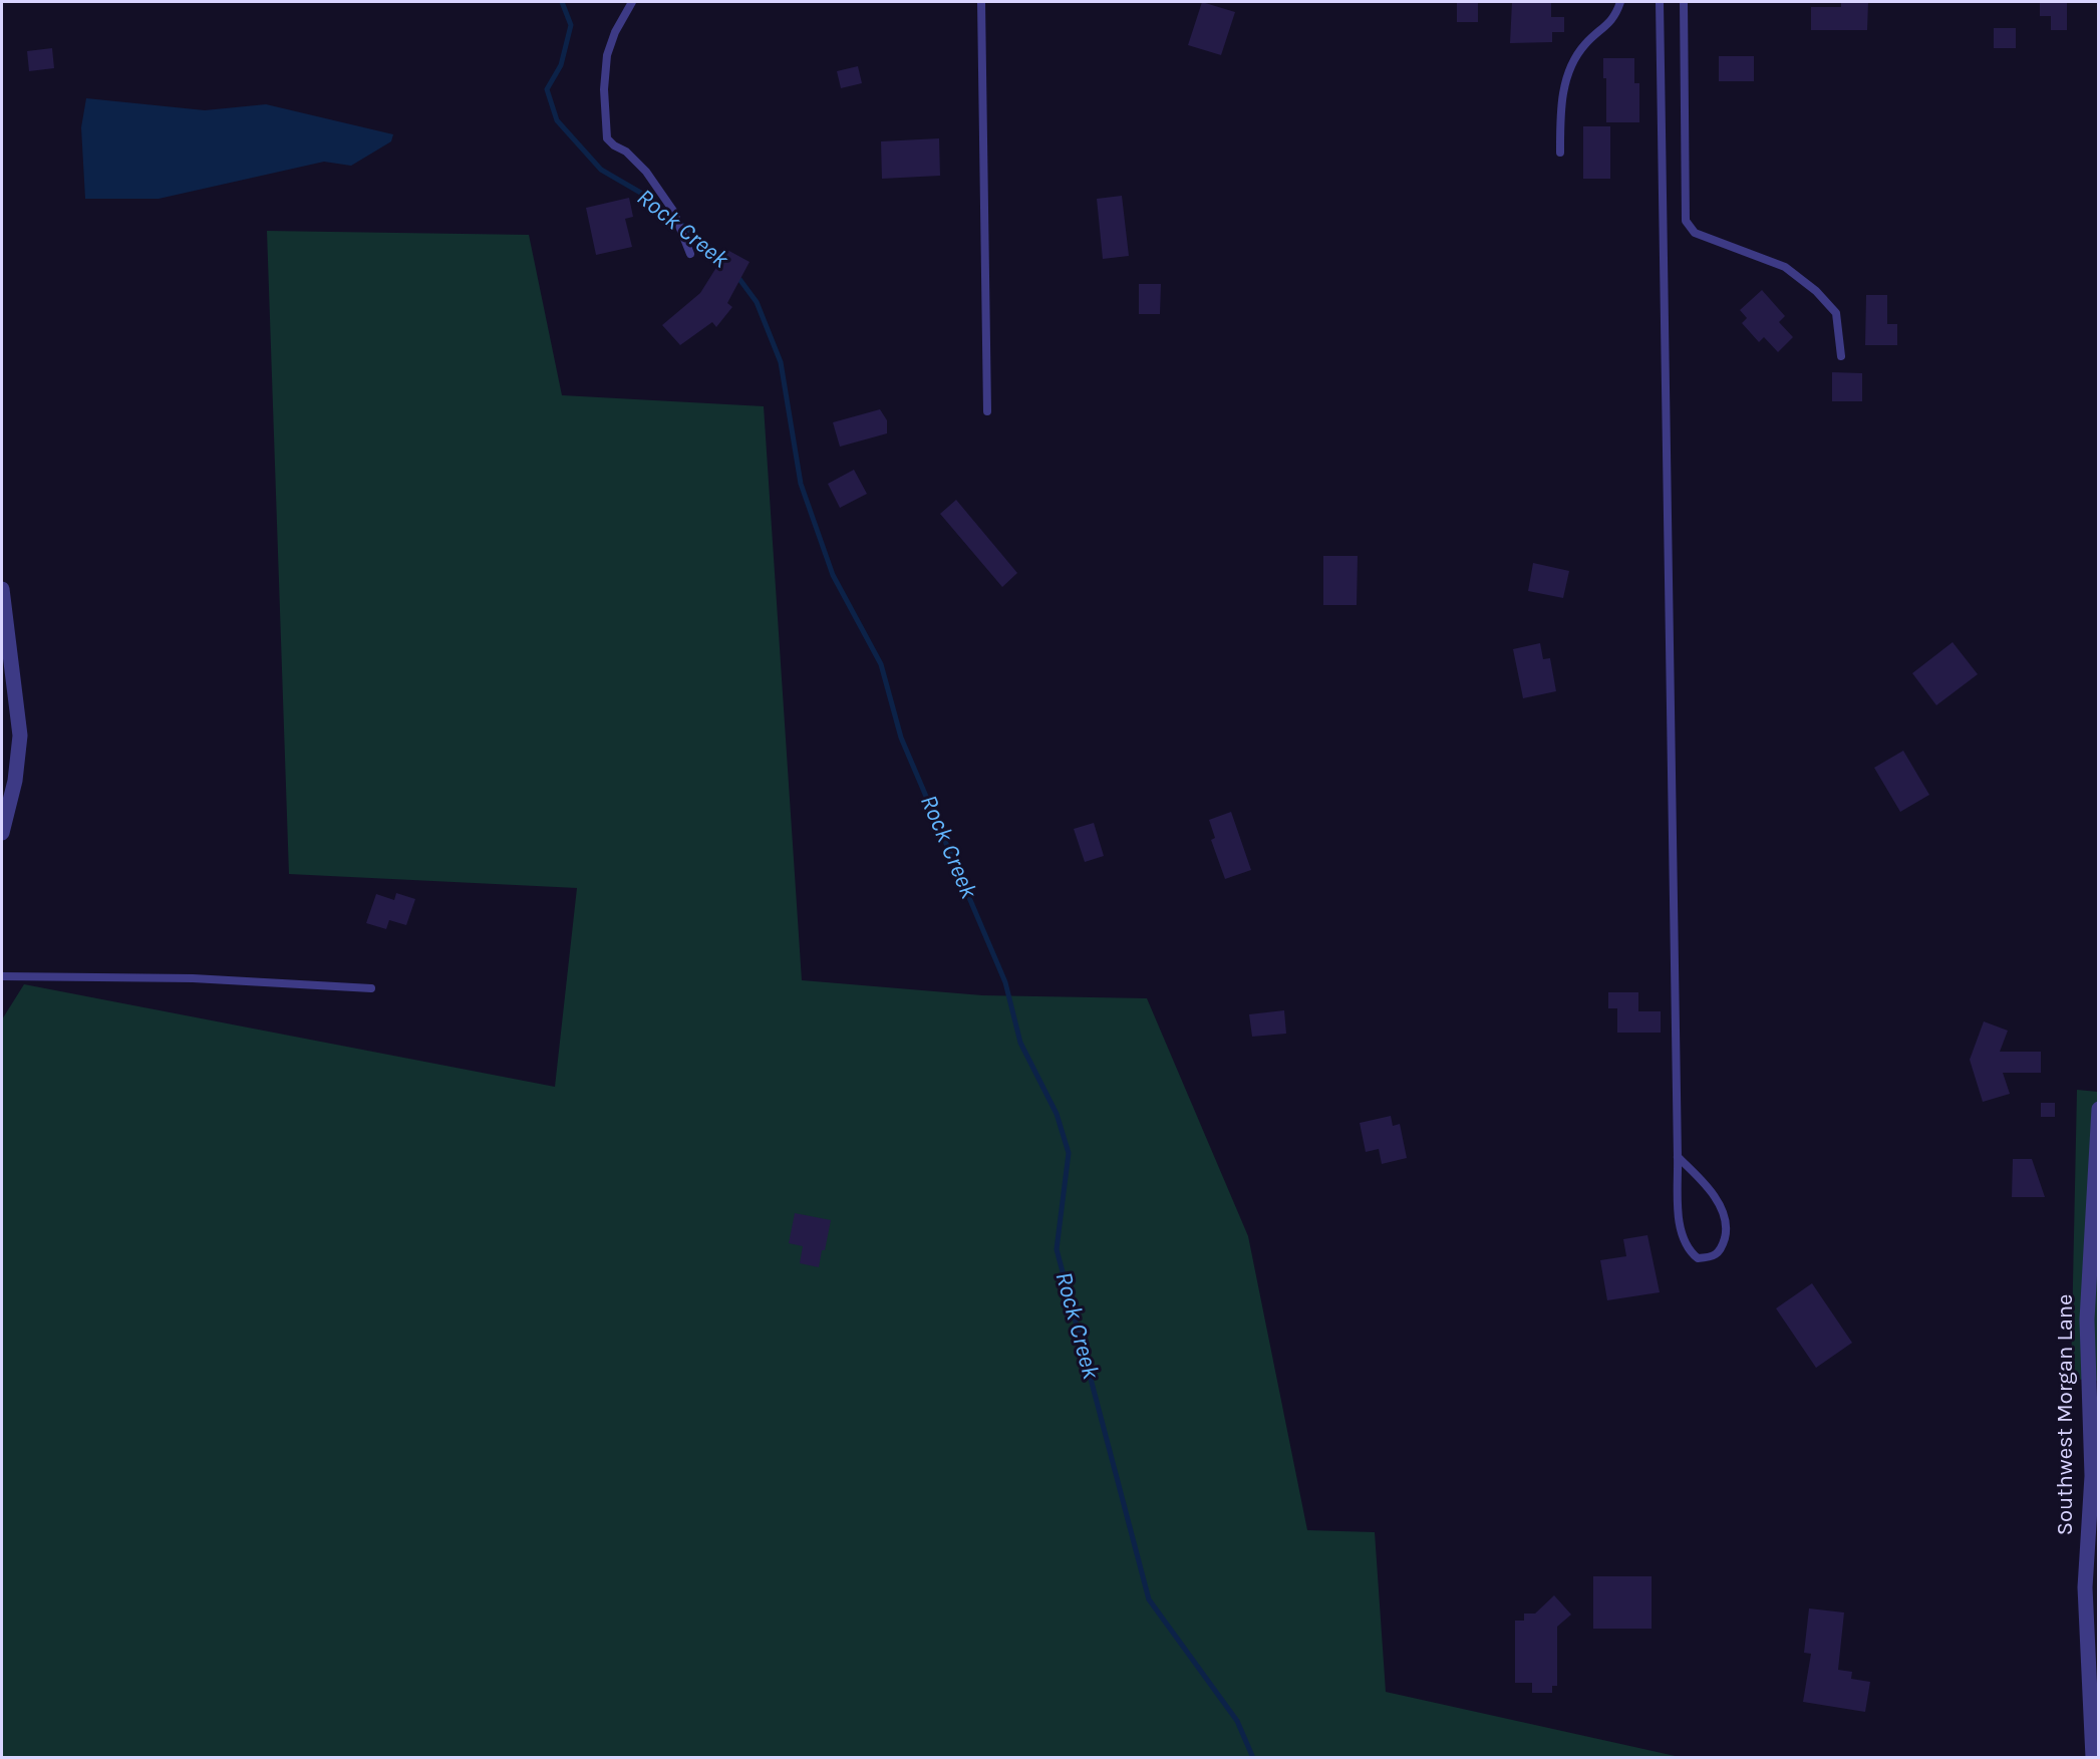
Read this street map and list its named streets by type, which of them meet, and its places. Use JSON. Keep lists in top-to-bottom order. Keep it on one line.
{"streets":{"street":["Southwest Morgan Lane"]},"water":["Rock Creek"]}
